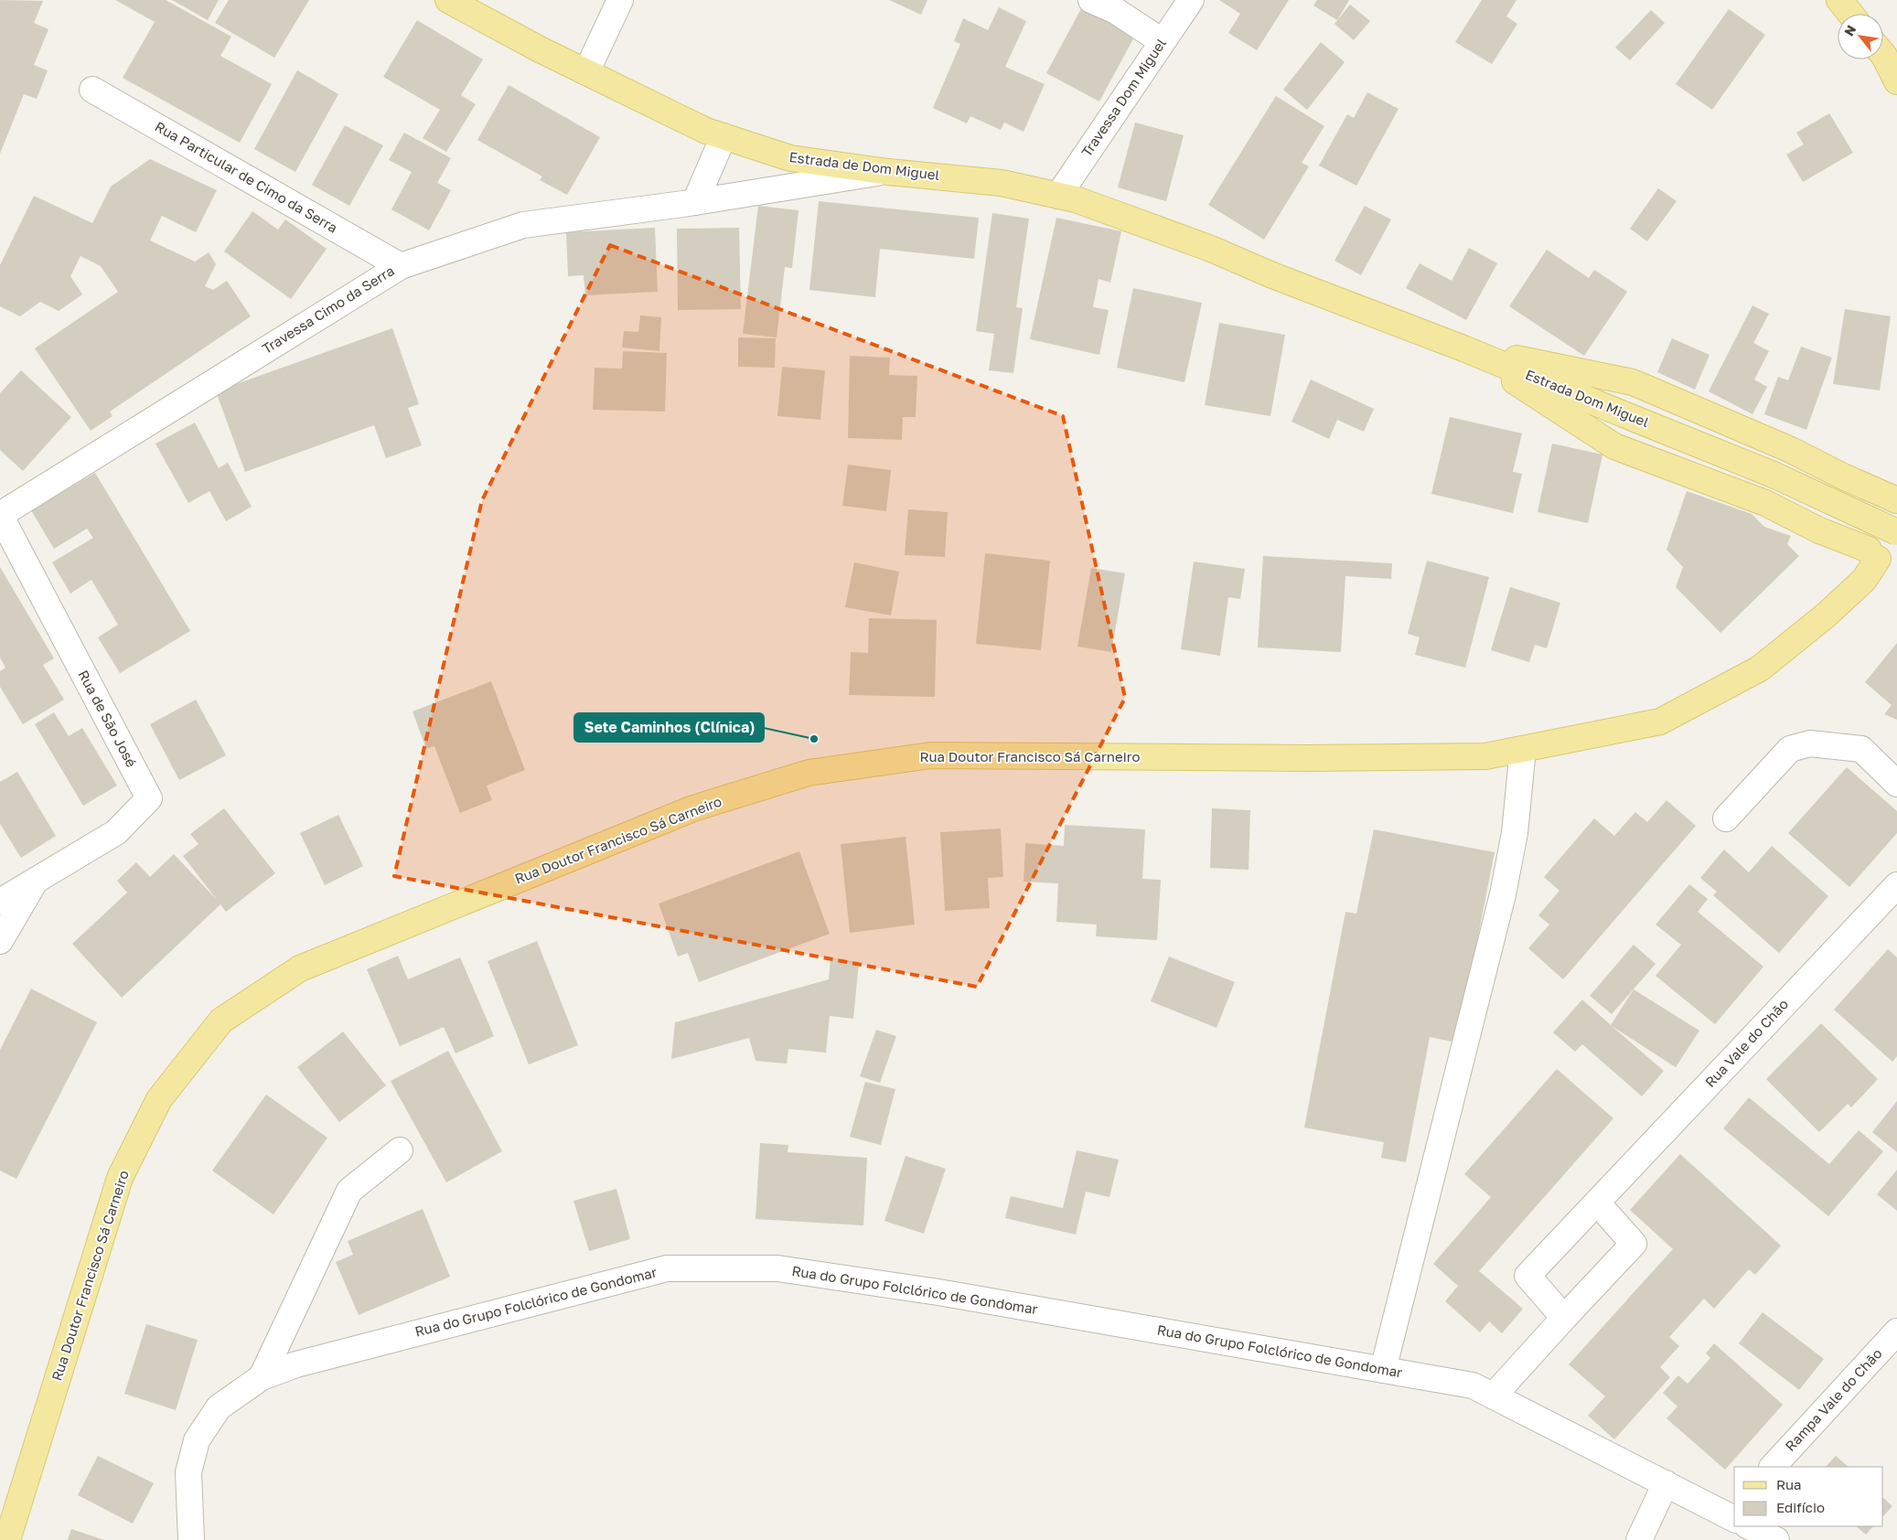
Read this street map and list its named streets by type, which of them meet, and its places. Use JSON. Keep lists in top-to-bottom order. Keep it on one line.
{"streets":{"main road":["Estrada de Dom Miguel","Estrada Dom Miguel","Rua Doutor Francisco Sá Carneiro"],"street":["Travessa Dom Miguel","Rua Particular de Cimo da Serra","Travessa Cimo da Serra","Rua de São José","Rua Vale do Chão","Rua do Grupo Folclórico de Gondomar","Rampa Vale do Chão"]},"crossings":[["Travessa Dom Miguel","Estrada de Dom Miguel"],["Estrada de Dom Miguel","Travessa Cimo da Serra"],["Estrada de Dom Miguel","Estrada Dom Miguel"],["Rua Particular de Cimo da Serra","Travessa Cimo da Serra"],["Travessa Cimo da Serra","Rua de São José"]],"places":["Sete Caminhos (Clínica)"],"legend":["Rua","Edifício"],"north":"top left"}
